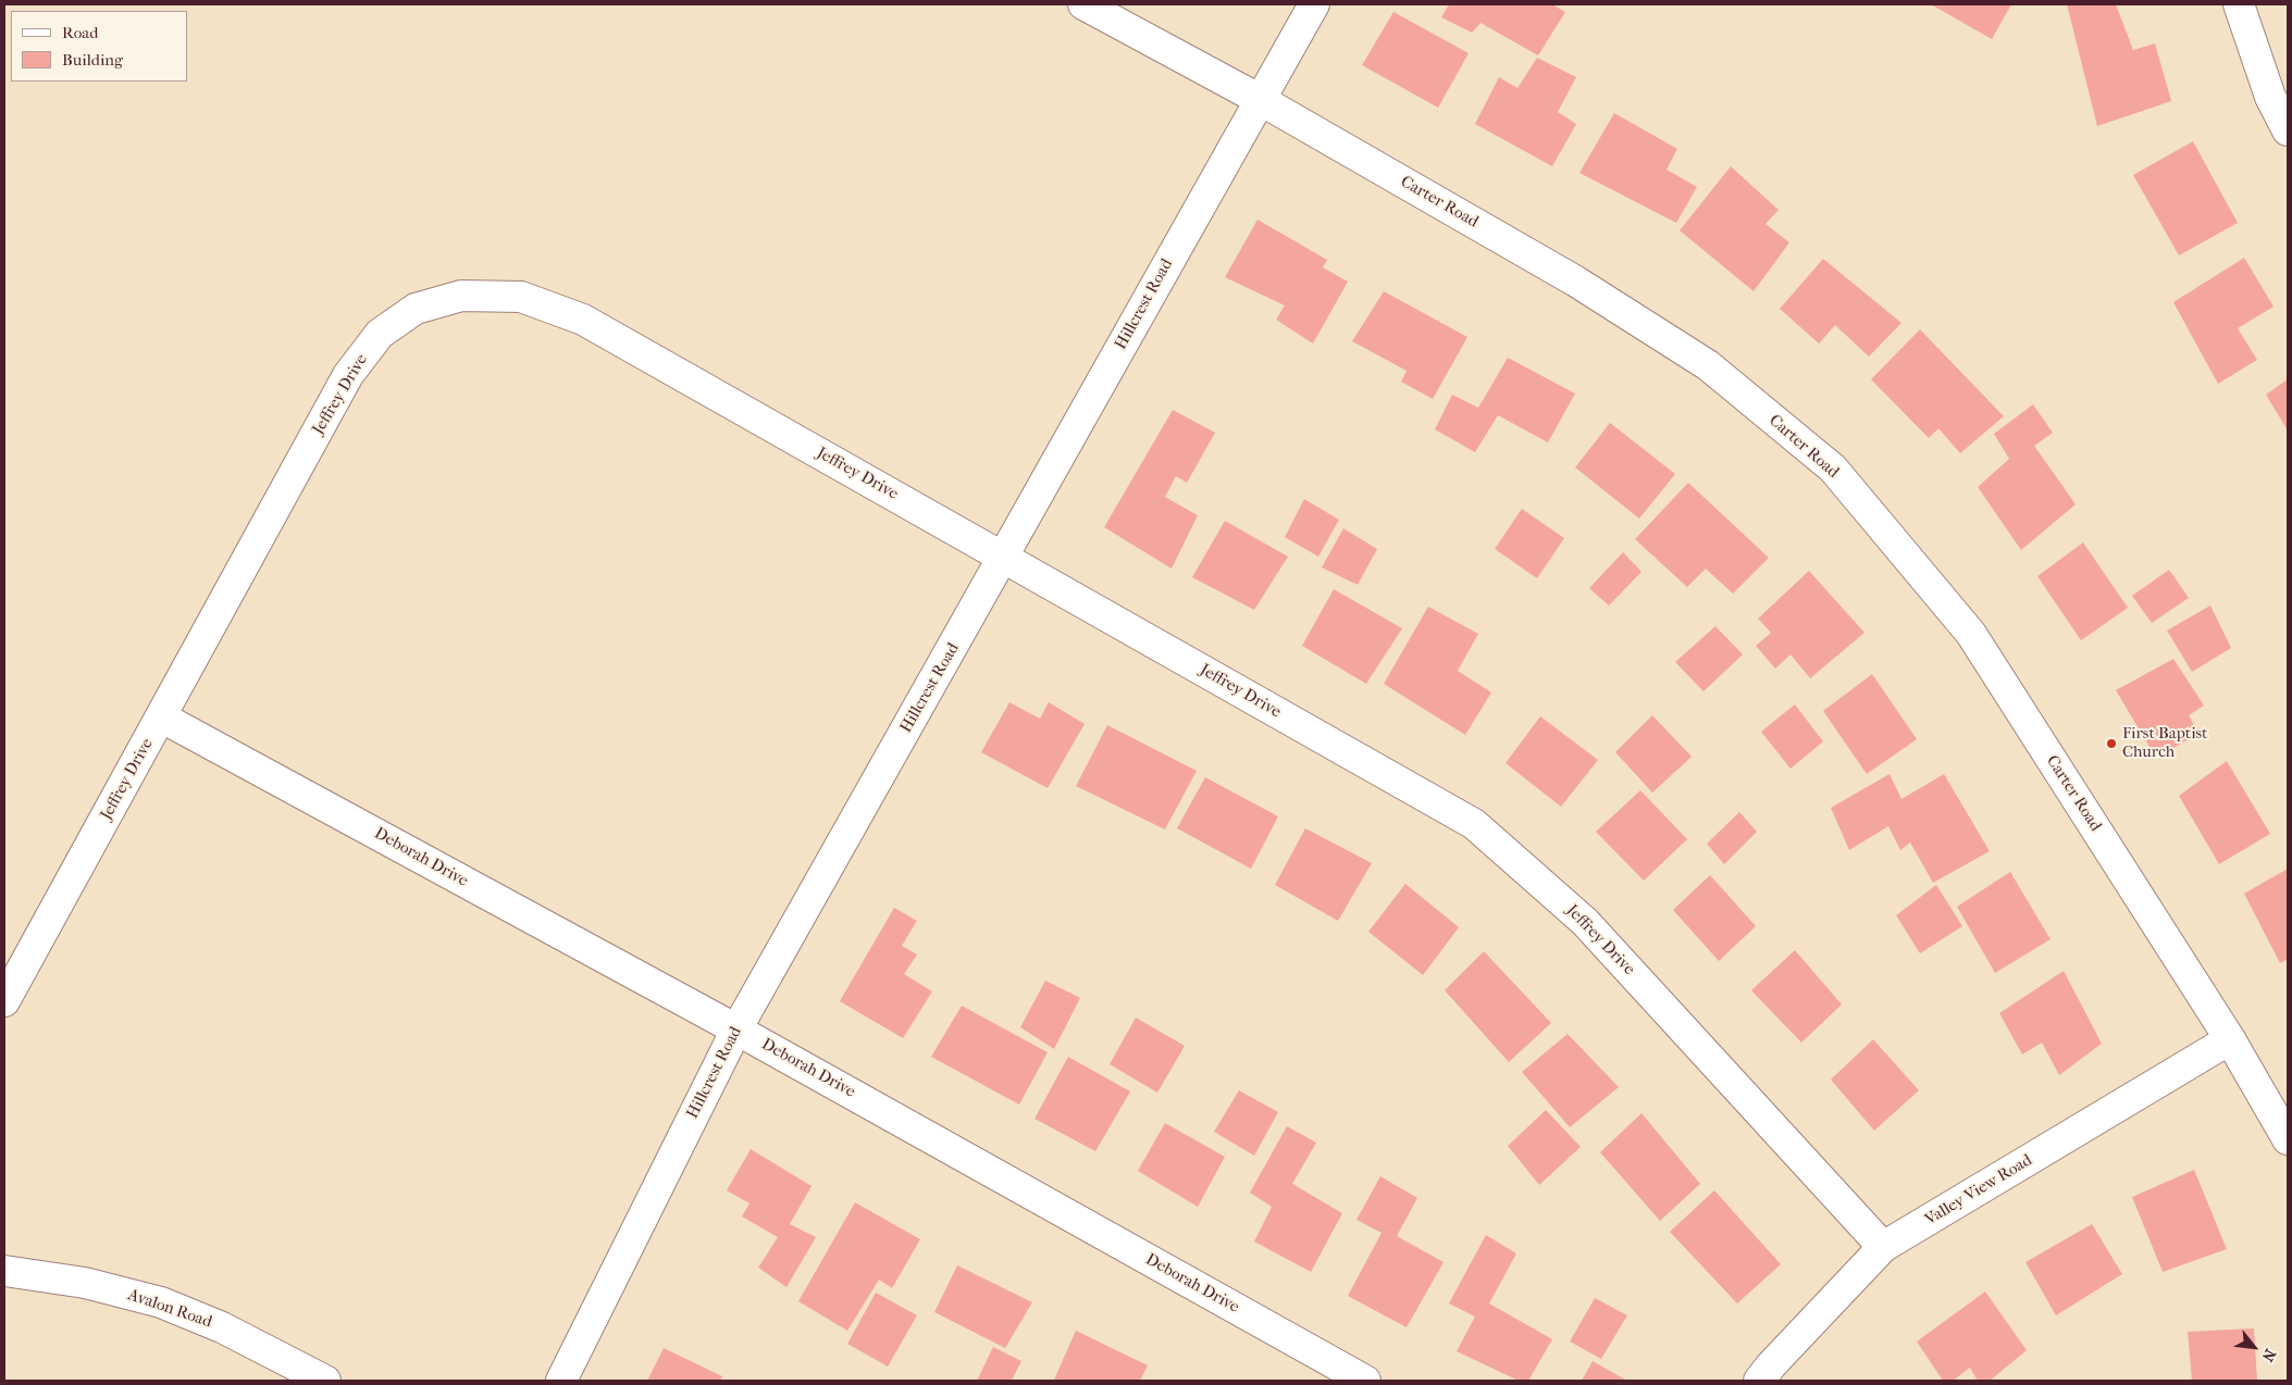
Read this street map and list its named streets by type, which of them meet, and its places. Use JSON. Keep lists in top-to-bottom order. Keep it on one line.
{"streets":{"street":["Carter Road","Hillcrest Road","Jeffrey Drive","Deborah Drive","Valley View Road","Avalon Road"]},"crossings":[["Carter Road","Hillcrest Road"],["Carter Road","Valley View Road"],["Hillcrest Road","Jeffrey Drive"],["Hillcrest Road","Deborah Drive"],["Jeffrey Drive","Deborah Drive"],["Jeffrey Drive","Valley View Road"]],"places":["First Baptist Church"],"legend":["Road","Building"],"north":"bottom right"}
